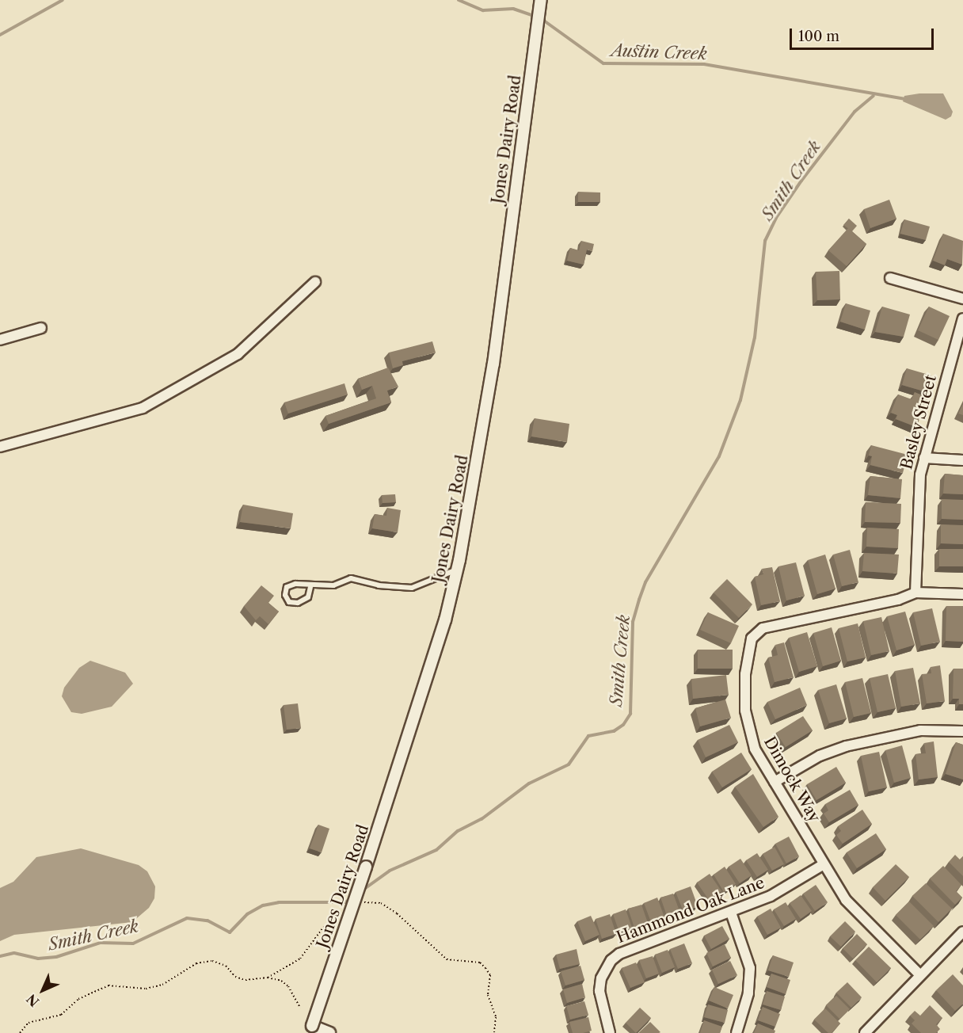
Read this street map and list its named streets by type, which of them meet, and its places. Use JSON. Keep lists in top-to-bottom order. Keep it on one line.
{"streets":{"street":["Jones Dairy Road","Basley Street","Dimock Way","Hammond Oak Lane"]},"crossings":[["Basley Street","Dimock Way"],["Dimock Way","Hammond Oak Lane"]],"water":["Austin Creek","Smith Creek"],"scale_bar":"100 m","north":"bottom left"}
